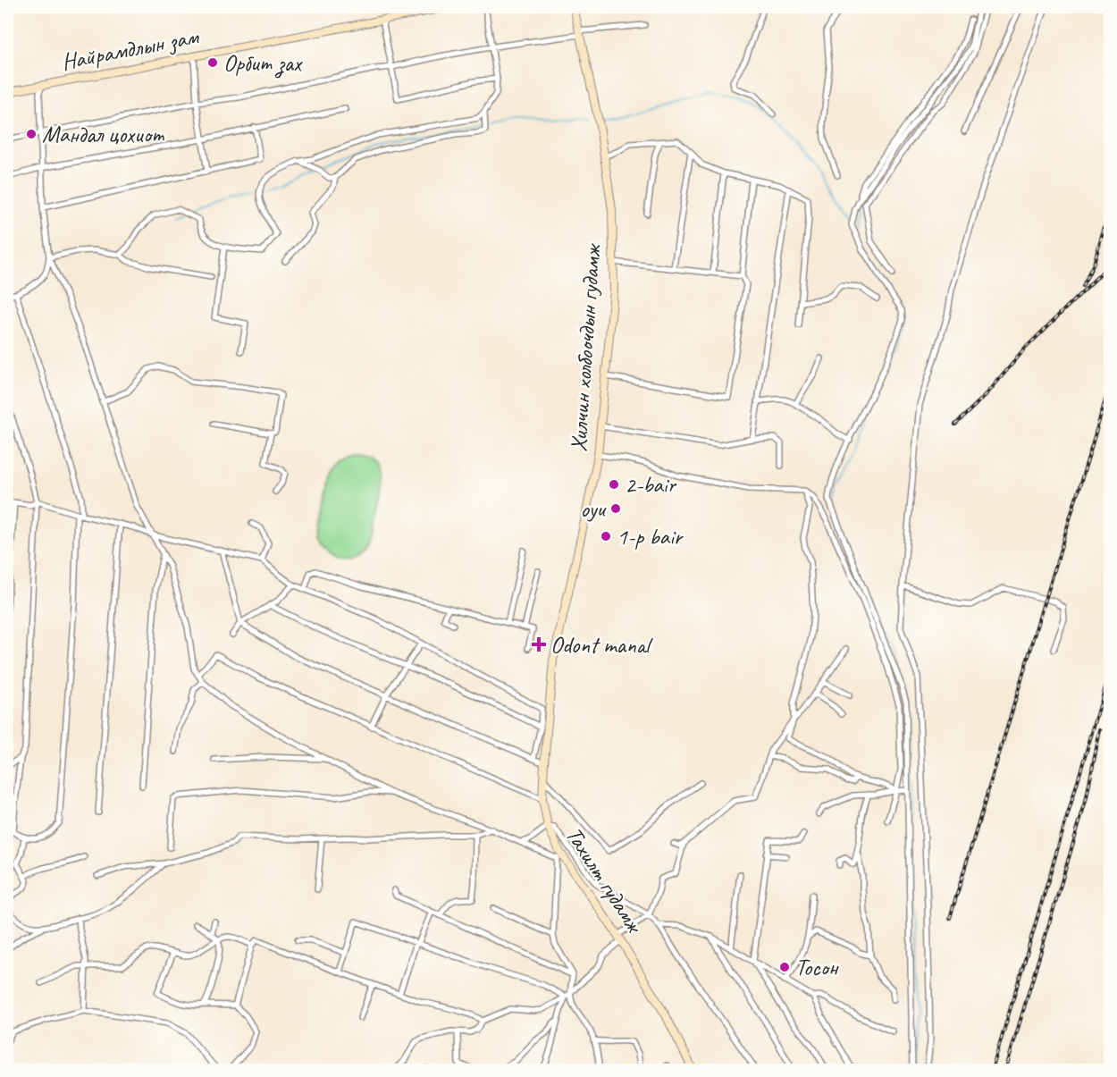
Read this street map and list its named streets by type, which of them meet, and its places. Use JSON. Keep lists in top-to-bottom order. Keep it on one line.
{"streets":{"main road":["Найрамдлын зам","Хилчин холбоочдын гудамж","Тахилт гудамж"]},"crossings":[["Хилчин холбоочдын гудамж","Тахилт гудамж"]],"places":{"other":["Орбит зах","Мандал цохиот","2-bair","oyu","1-p bair","Тосон"],"health":["Odont manal"]}}
